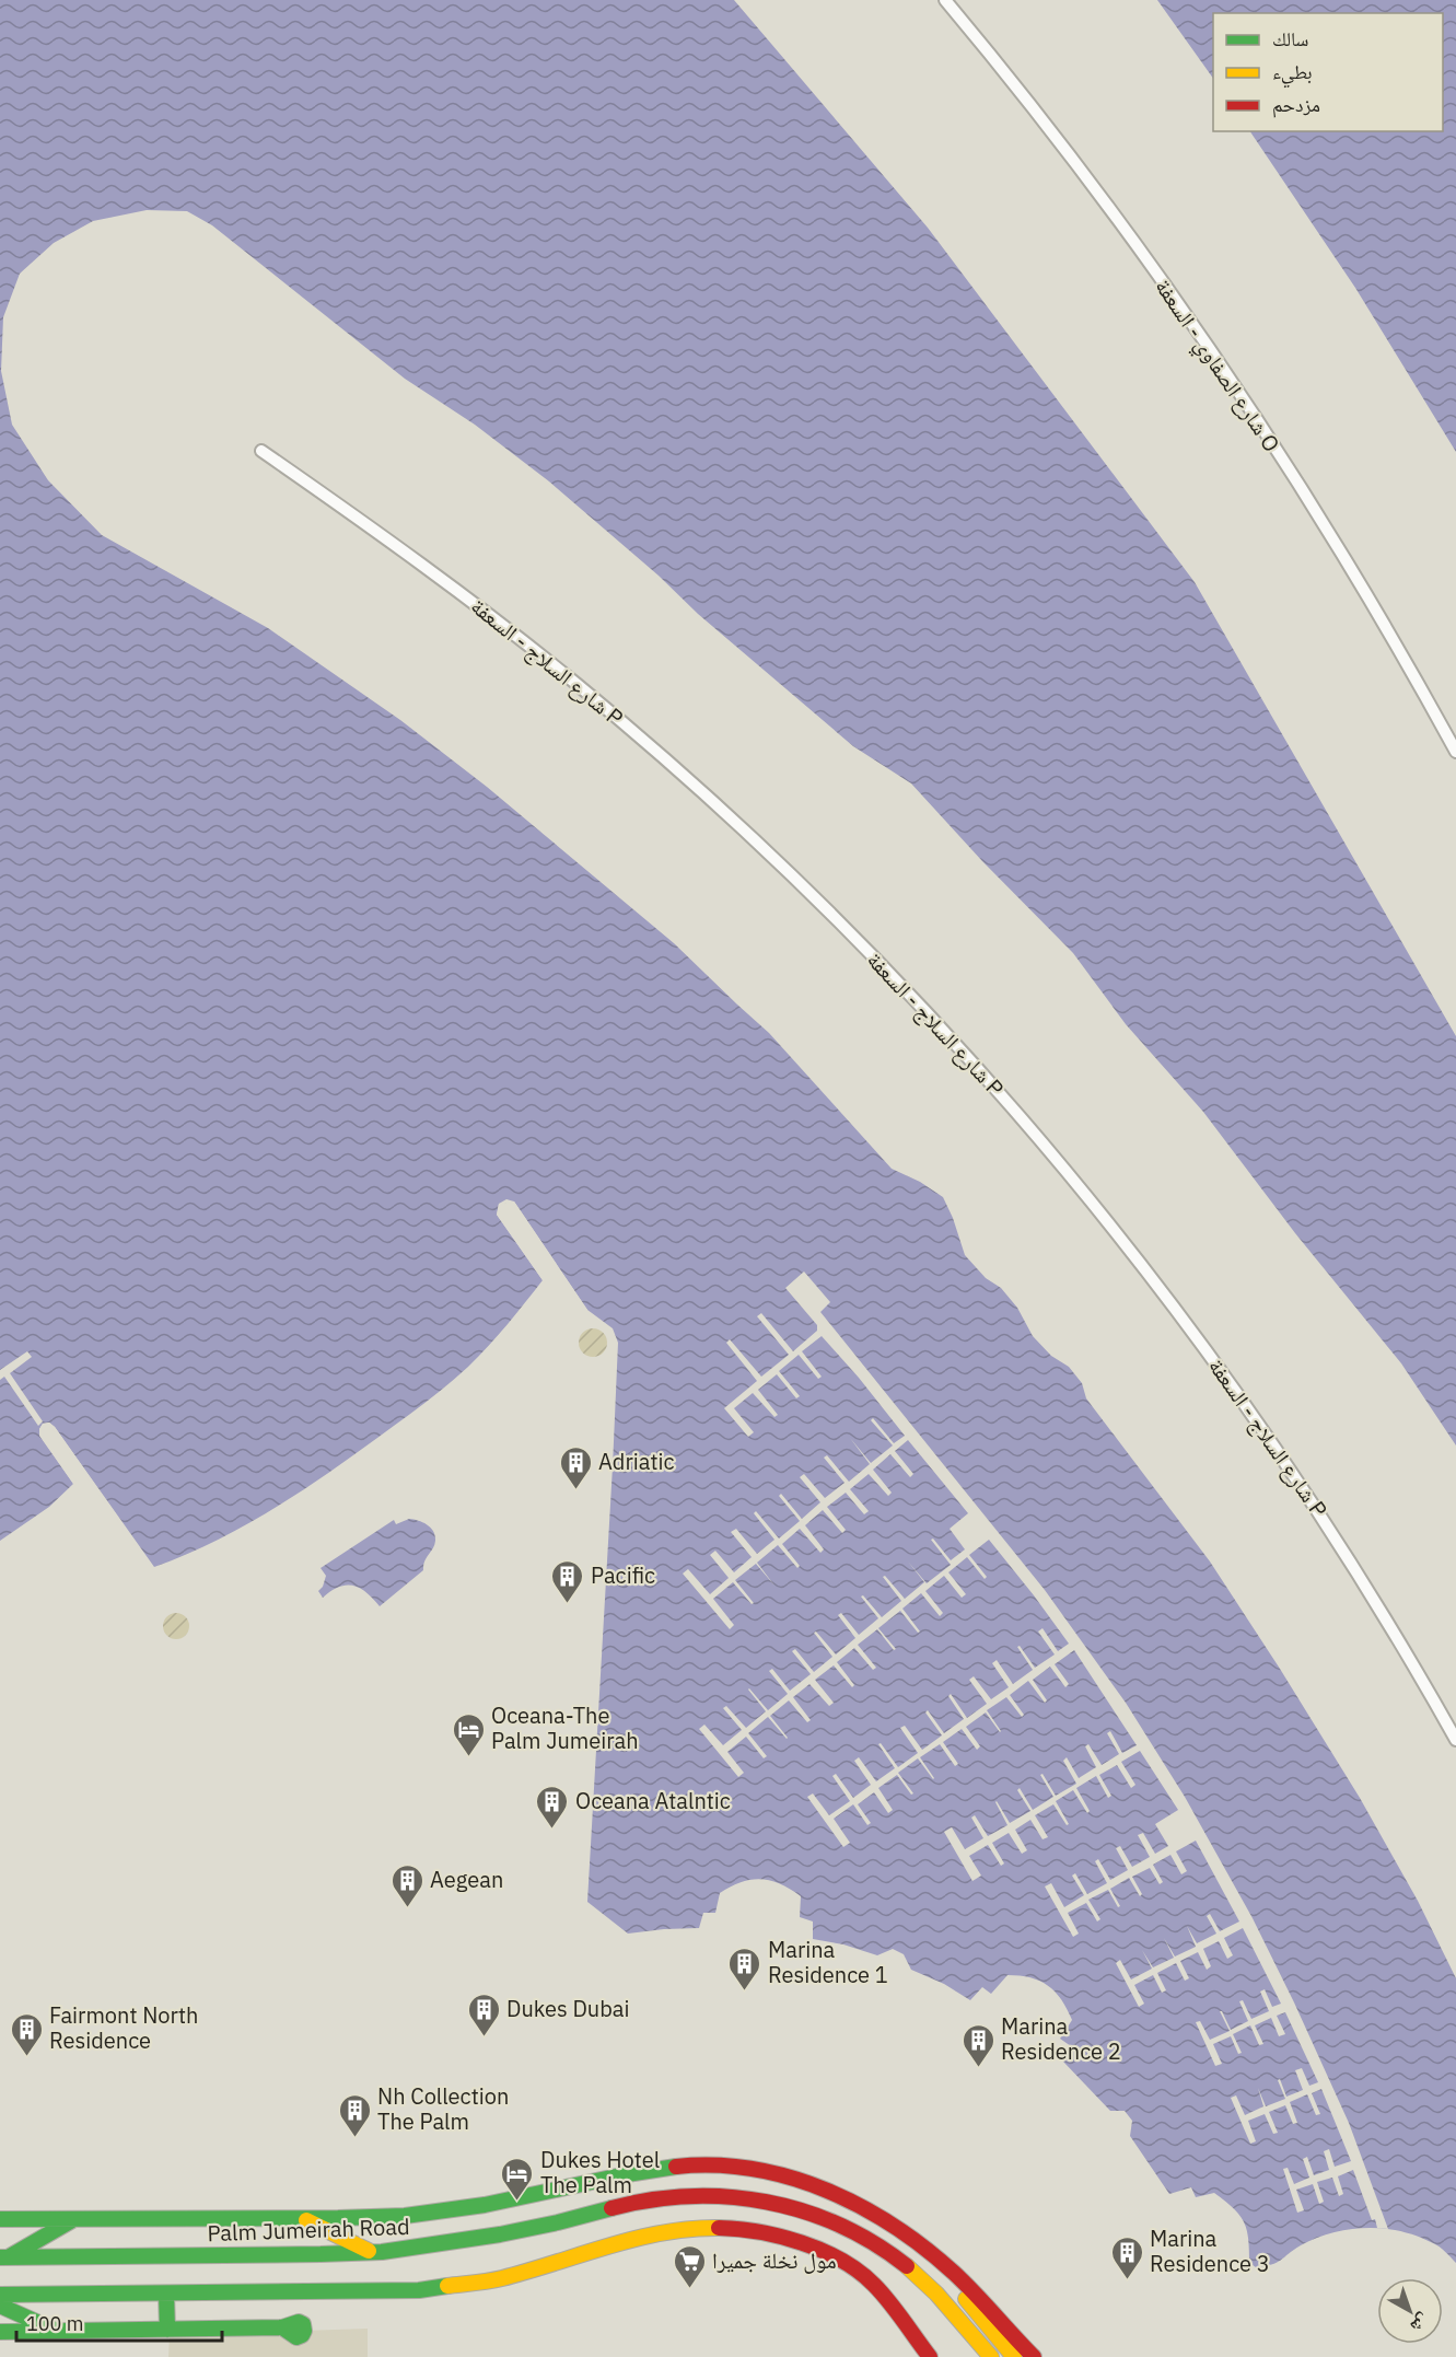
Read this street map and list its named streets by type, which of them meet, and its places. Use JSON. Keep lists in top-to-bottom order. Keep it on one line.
{"streets":{"main road":["Palm Jumeirah Road"],"street":["شارع الصفاوي - السعفة O","شارع السلاج - السعفة P"]},"places":{"building":["Adriatic","Pacific","Oceana Atalntic","Aegean","Marina Residence 1","Dukes Dubai","Fairmont North Residence","Marina Residence 2","Nh Collection The Palm","Marina Residence 3"],"hotel":["Oceana-The Palm Jumeirah","Dukes Hotel The Palm"],"supermarket":["مول نخلة جميرا"]},"legend":["سالك","بطيء","مزدحم"],"scale_bar":"100 m","north":"bottom right"}
